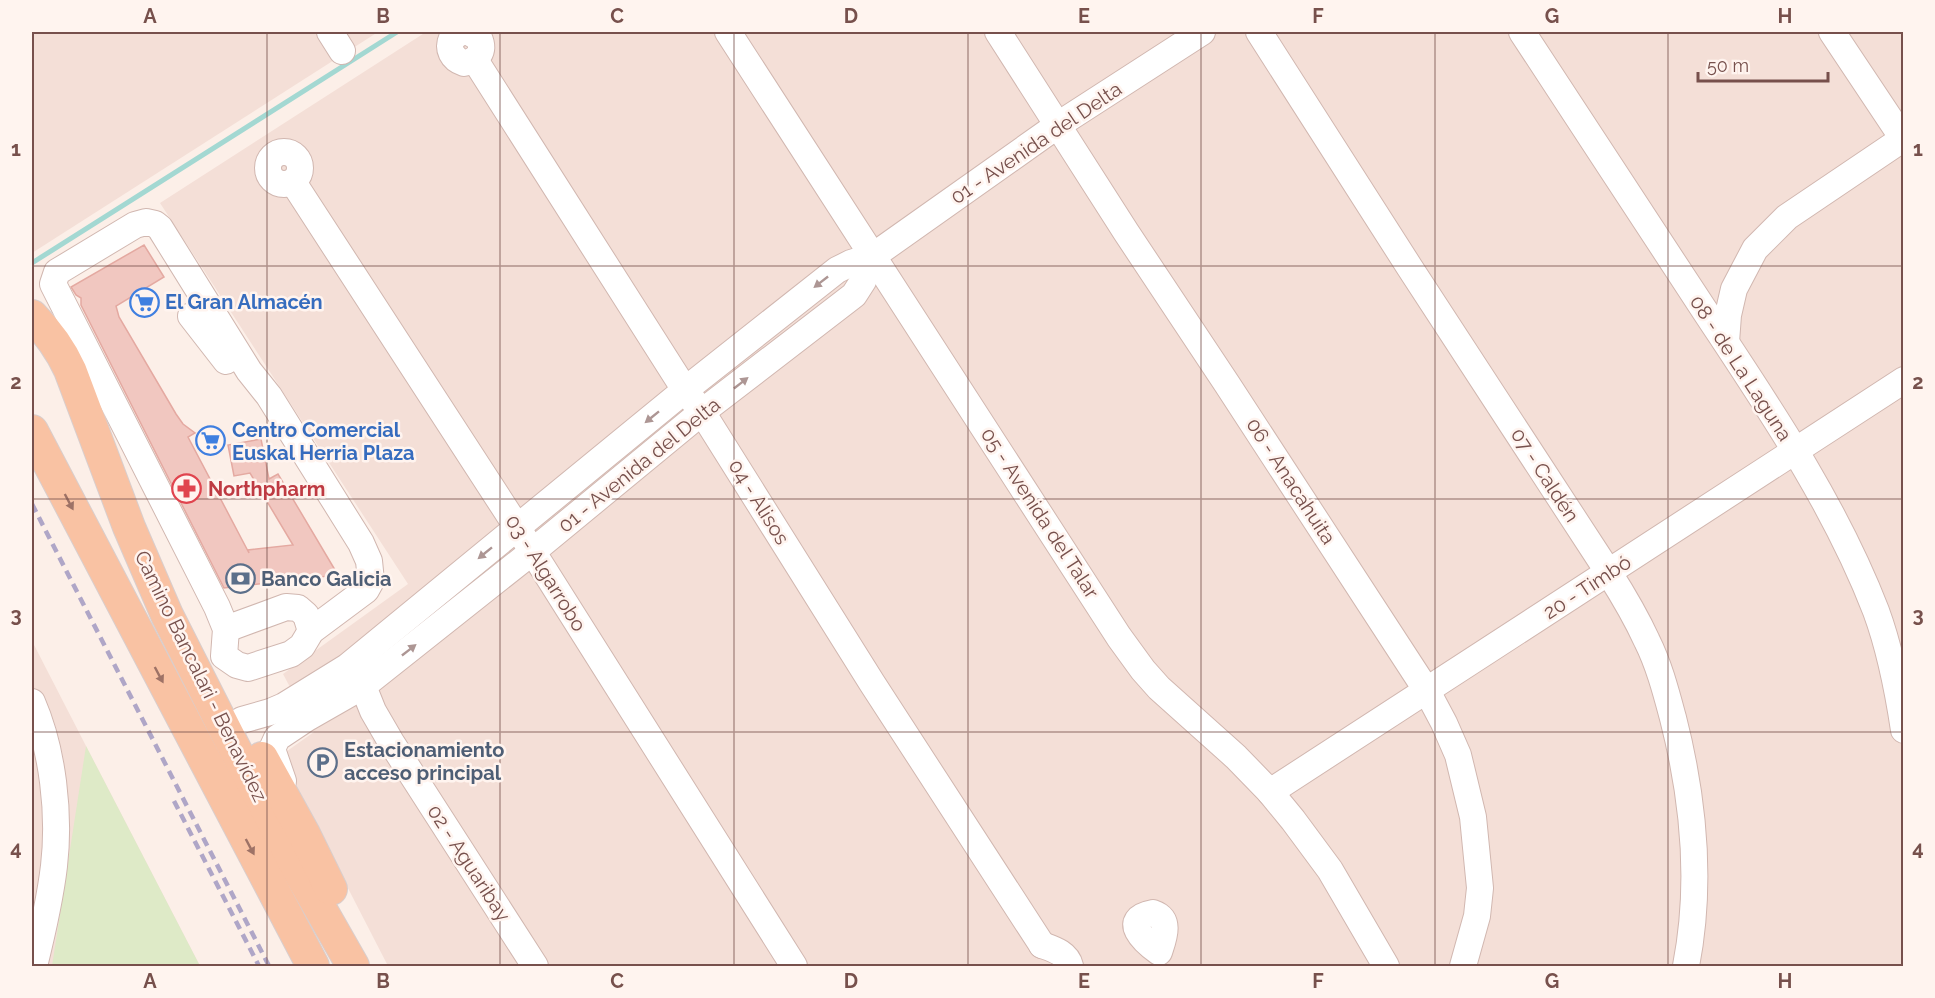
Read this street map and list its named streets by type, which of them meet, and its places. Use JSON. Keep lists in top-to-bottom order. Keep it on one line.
{"streets":{"main road":["Camino Bancalari - Benavídez"],"street":["01 - Avenida del Delta","08 - de La Laguna","07 - Caldén","06 - Anacahuita","04 - Alisos","05 - Avenida del Talar","03 - Algarrobo","20 - Timbó","02 - Aguaribay"]},"crossings":[["01 - Avenida del Delta","06 - Anacahuita"],["01 - Avenida del Delta","04 - Alisos"],["01 - Avenida del Delta","05 - Avenida del Talar"],["01 - Avenida del Delta","03 - Algarrobo"],["01 - Avenida del Delta","02 - Aguaribay"],["08 - de La Laguna","20 - Timbó"],["07 - Caldén","20 - Timbó"],["06 - Anacahuita","20 - Timbó"],["05 - Avenida del Talar","20 - Timbó"]],"places":{"supermarket":["El Gran Almacén","Centro Comercial Euskal Herria Plaza"],"pharmacy":["Northpharm"],"bank":["Banco Galicia"],"parking":["Estacionamiento acceso principal"]},"scale_bar":"50 m","grid":{"columns":["A","B","C","D","E","F","G","H"],"rows":["1","2","3","4"]}}
